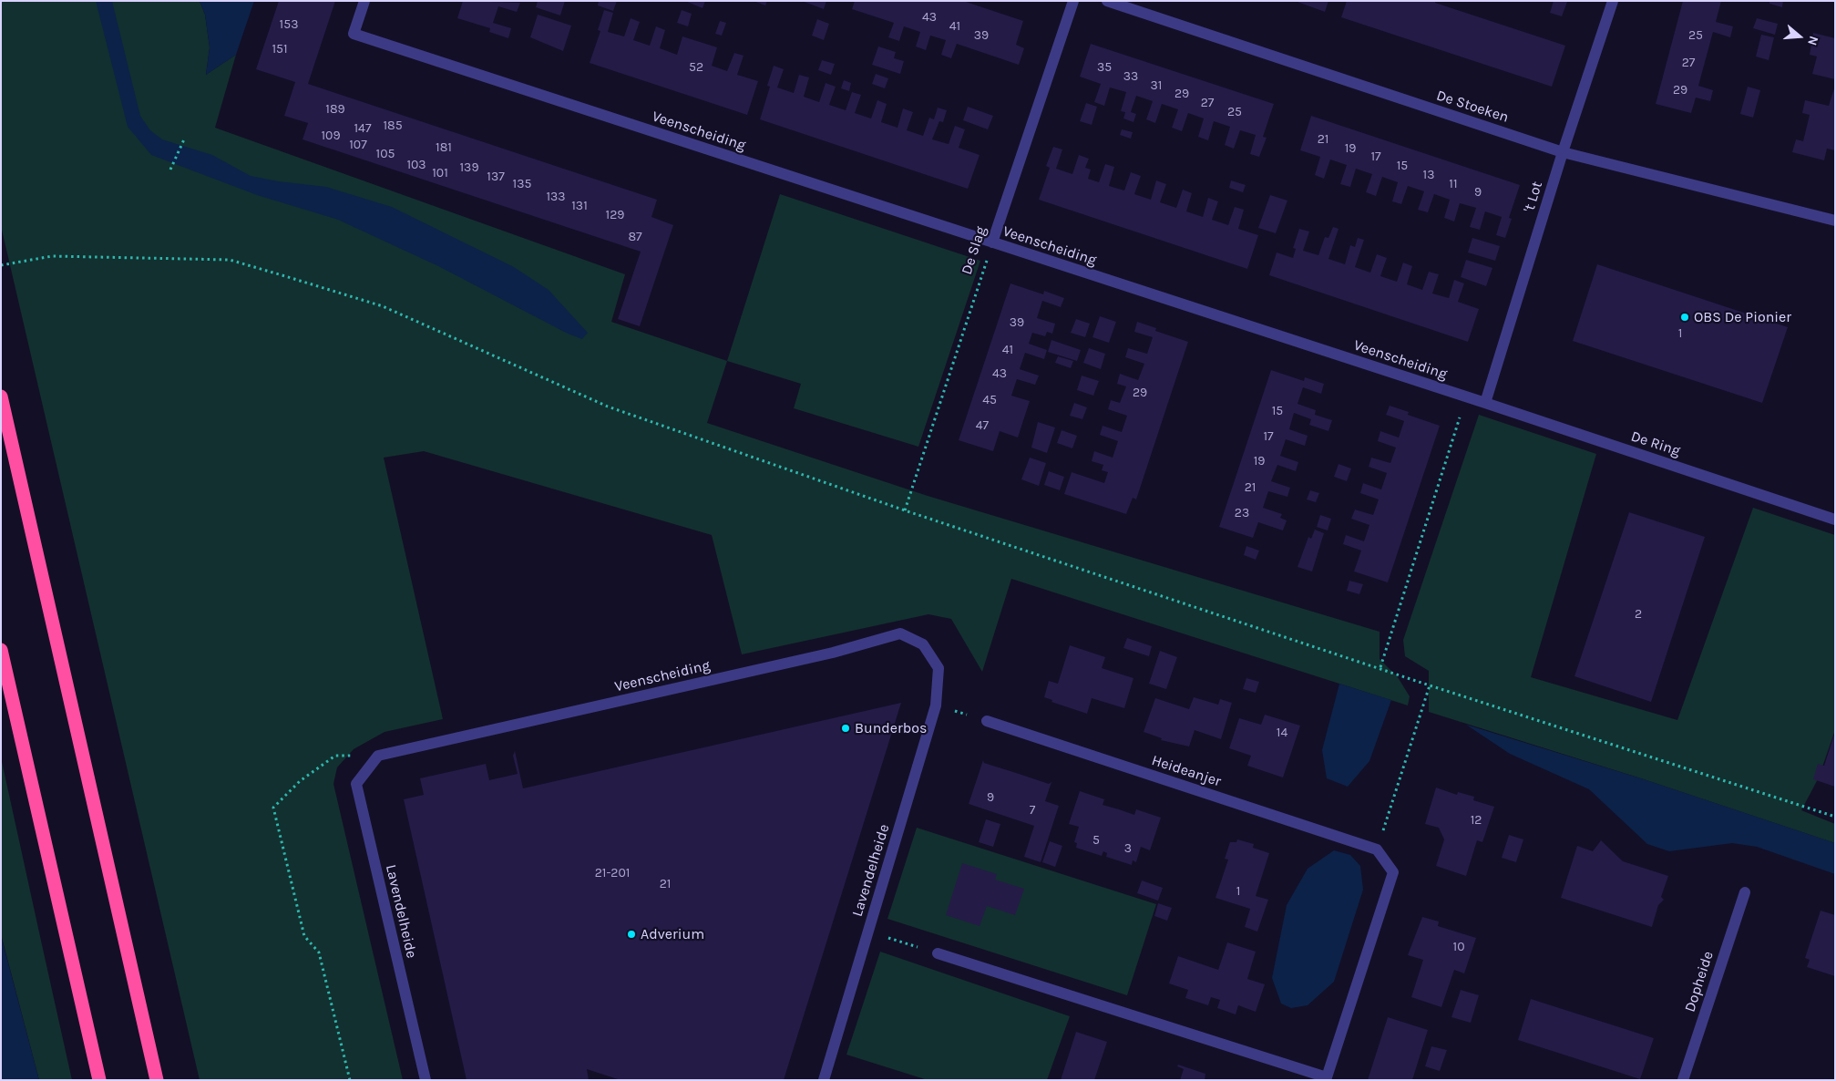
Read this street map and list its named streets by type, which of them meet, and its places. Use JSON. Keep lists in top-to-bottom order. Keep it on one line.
{"streets":{"street":["De Stoeken","Veenscheiding","'t Lot","De Slag","De Ring","Heideanjer","Lavendelheide","Dopheide"]},"crossings":[["De Stoeken","'t Lot"],["Veenscheiding","De Slag"],["Veenscheiding","De Ring"],["Veenscheiding","Lavendelheide"],["'t Lot","De Ring"]],"places":["OBS De Pionier","Bunderbos","Adverium"],"house_numbers":["43","153","41","39","25","151","27","52","35","33","31","29","29","27","189","25","185","147","109","21","107","181","19","105","17","103","15","139","101","13","137","135","11","9","133","131","129","87","39","1","41","43","29","45","15","47","17","19","21","23","2","14","9","7","12","5","3","21-201","21","1","10"],"north":"right"}
